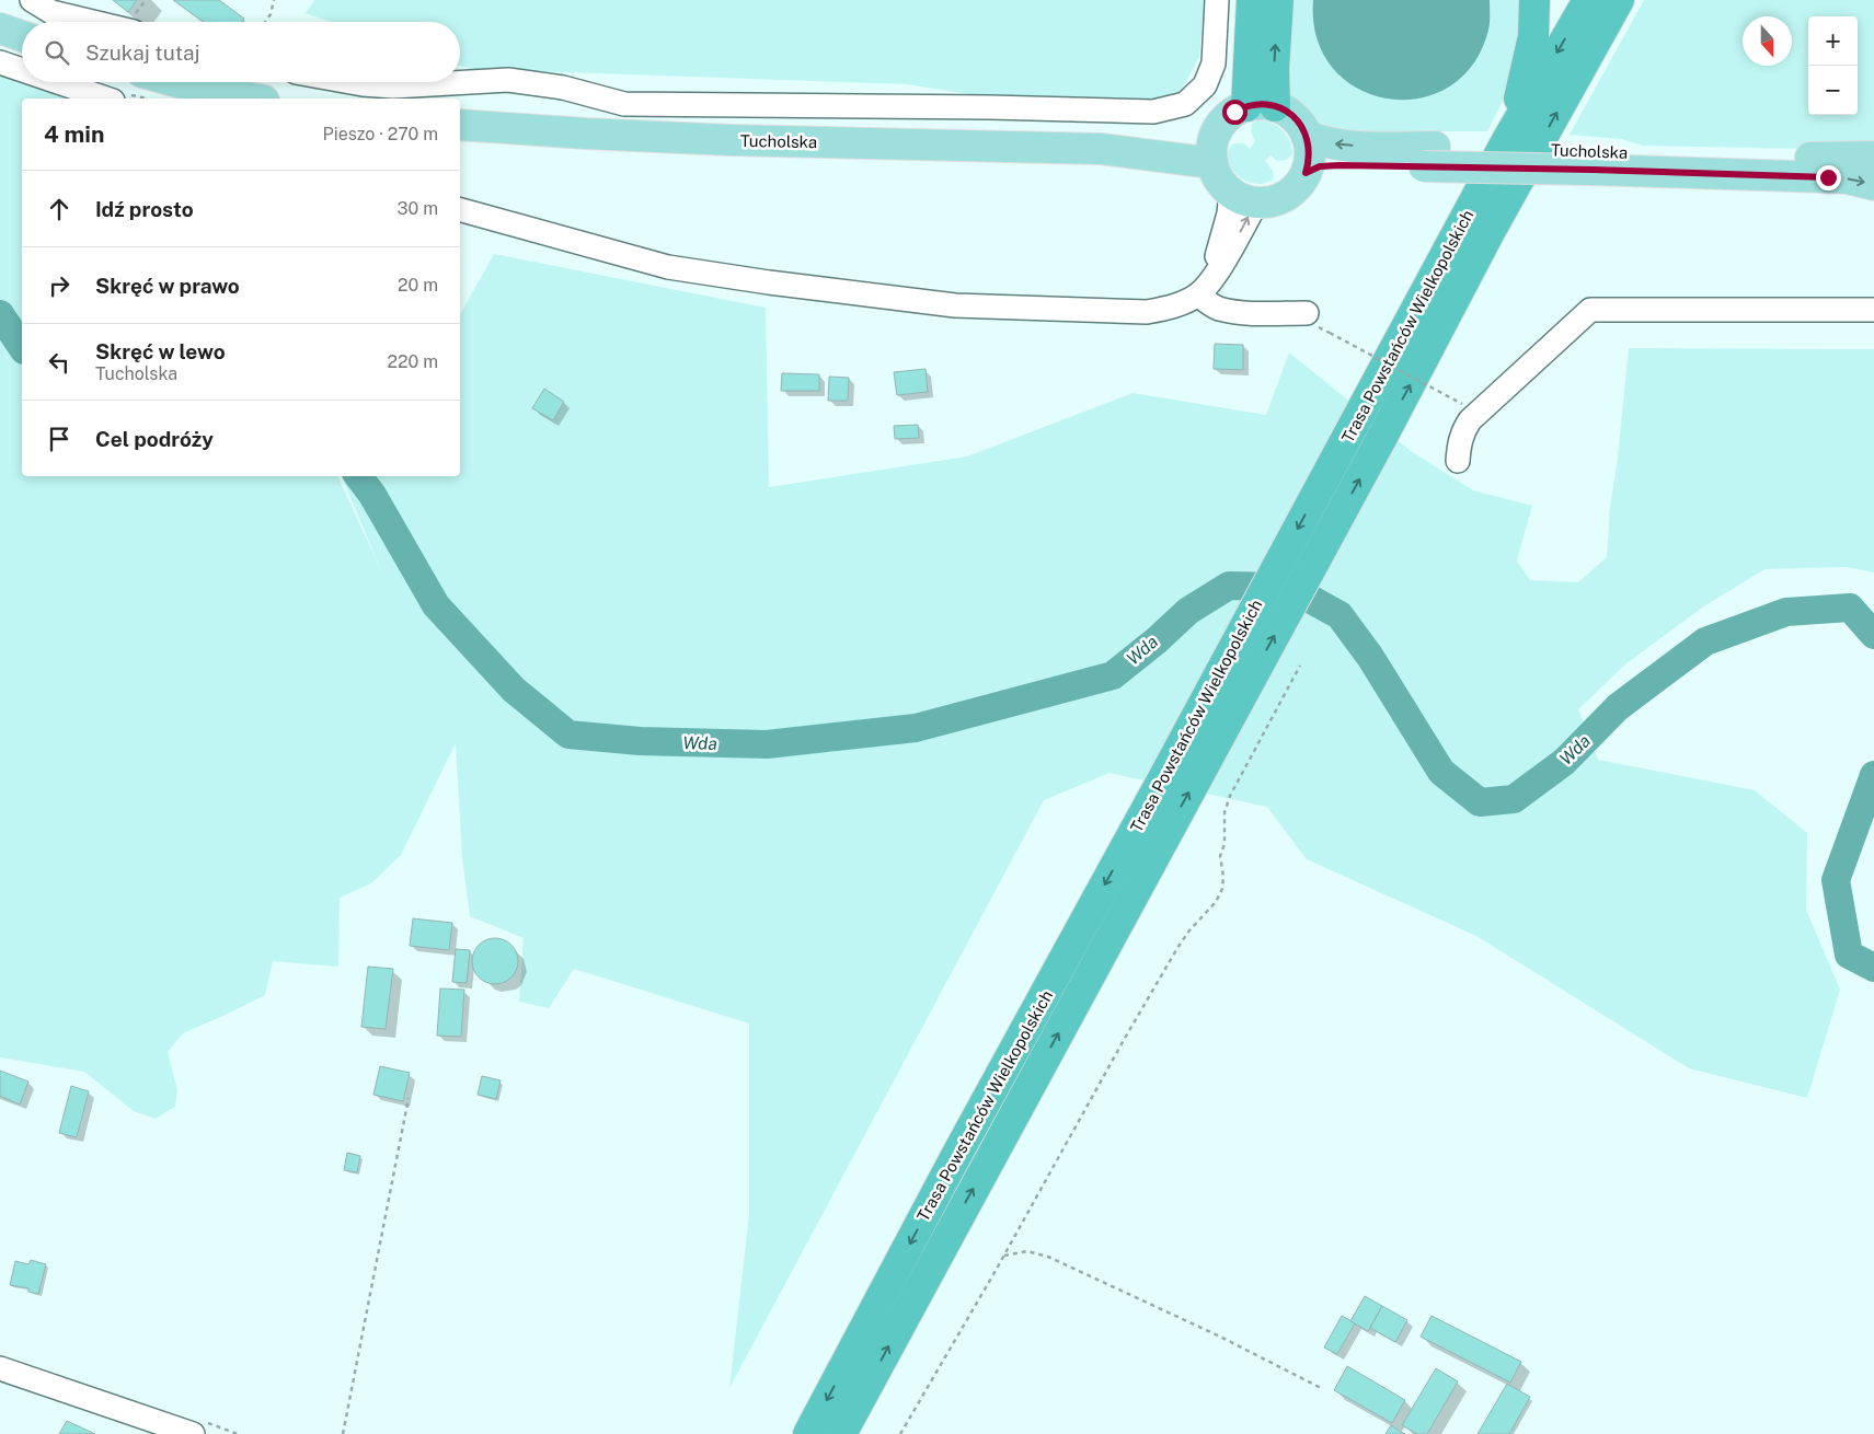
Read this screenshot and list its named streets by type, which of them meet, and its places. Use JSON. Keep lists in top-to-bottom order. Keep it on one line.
{"streets":{"highway":["Trasa Powstańców Wielkopolskich"],"main road":["Tucholska"]},"water":["Wda"],"north":"bottom","page":{"map_buttons":["+","−"],"search":"Szukaj tutaj","heading":["4 min","Pieszo · 270 m"],"list":[["Idź prosto","30 m"],["Skręć w prawo","20 m"],["Skręć w lewo","Tucholska","220 m"],"Cel podróży"]}}
